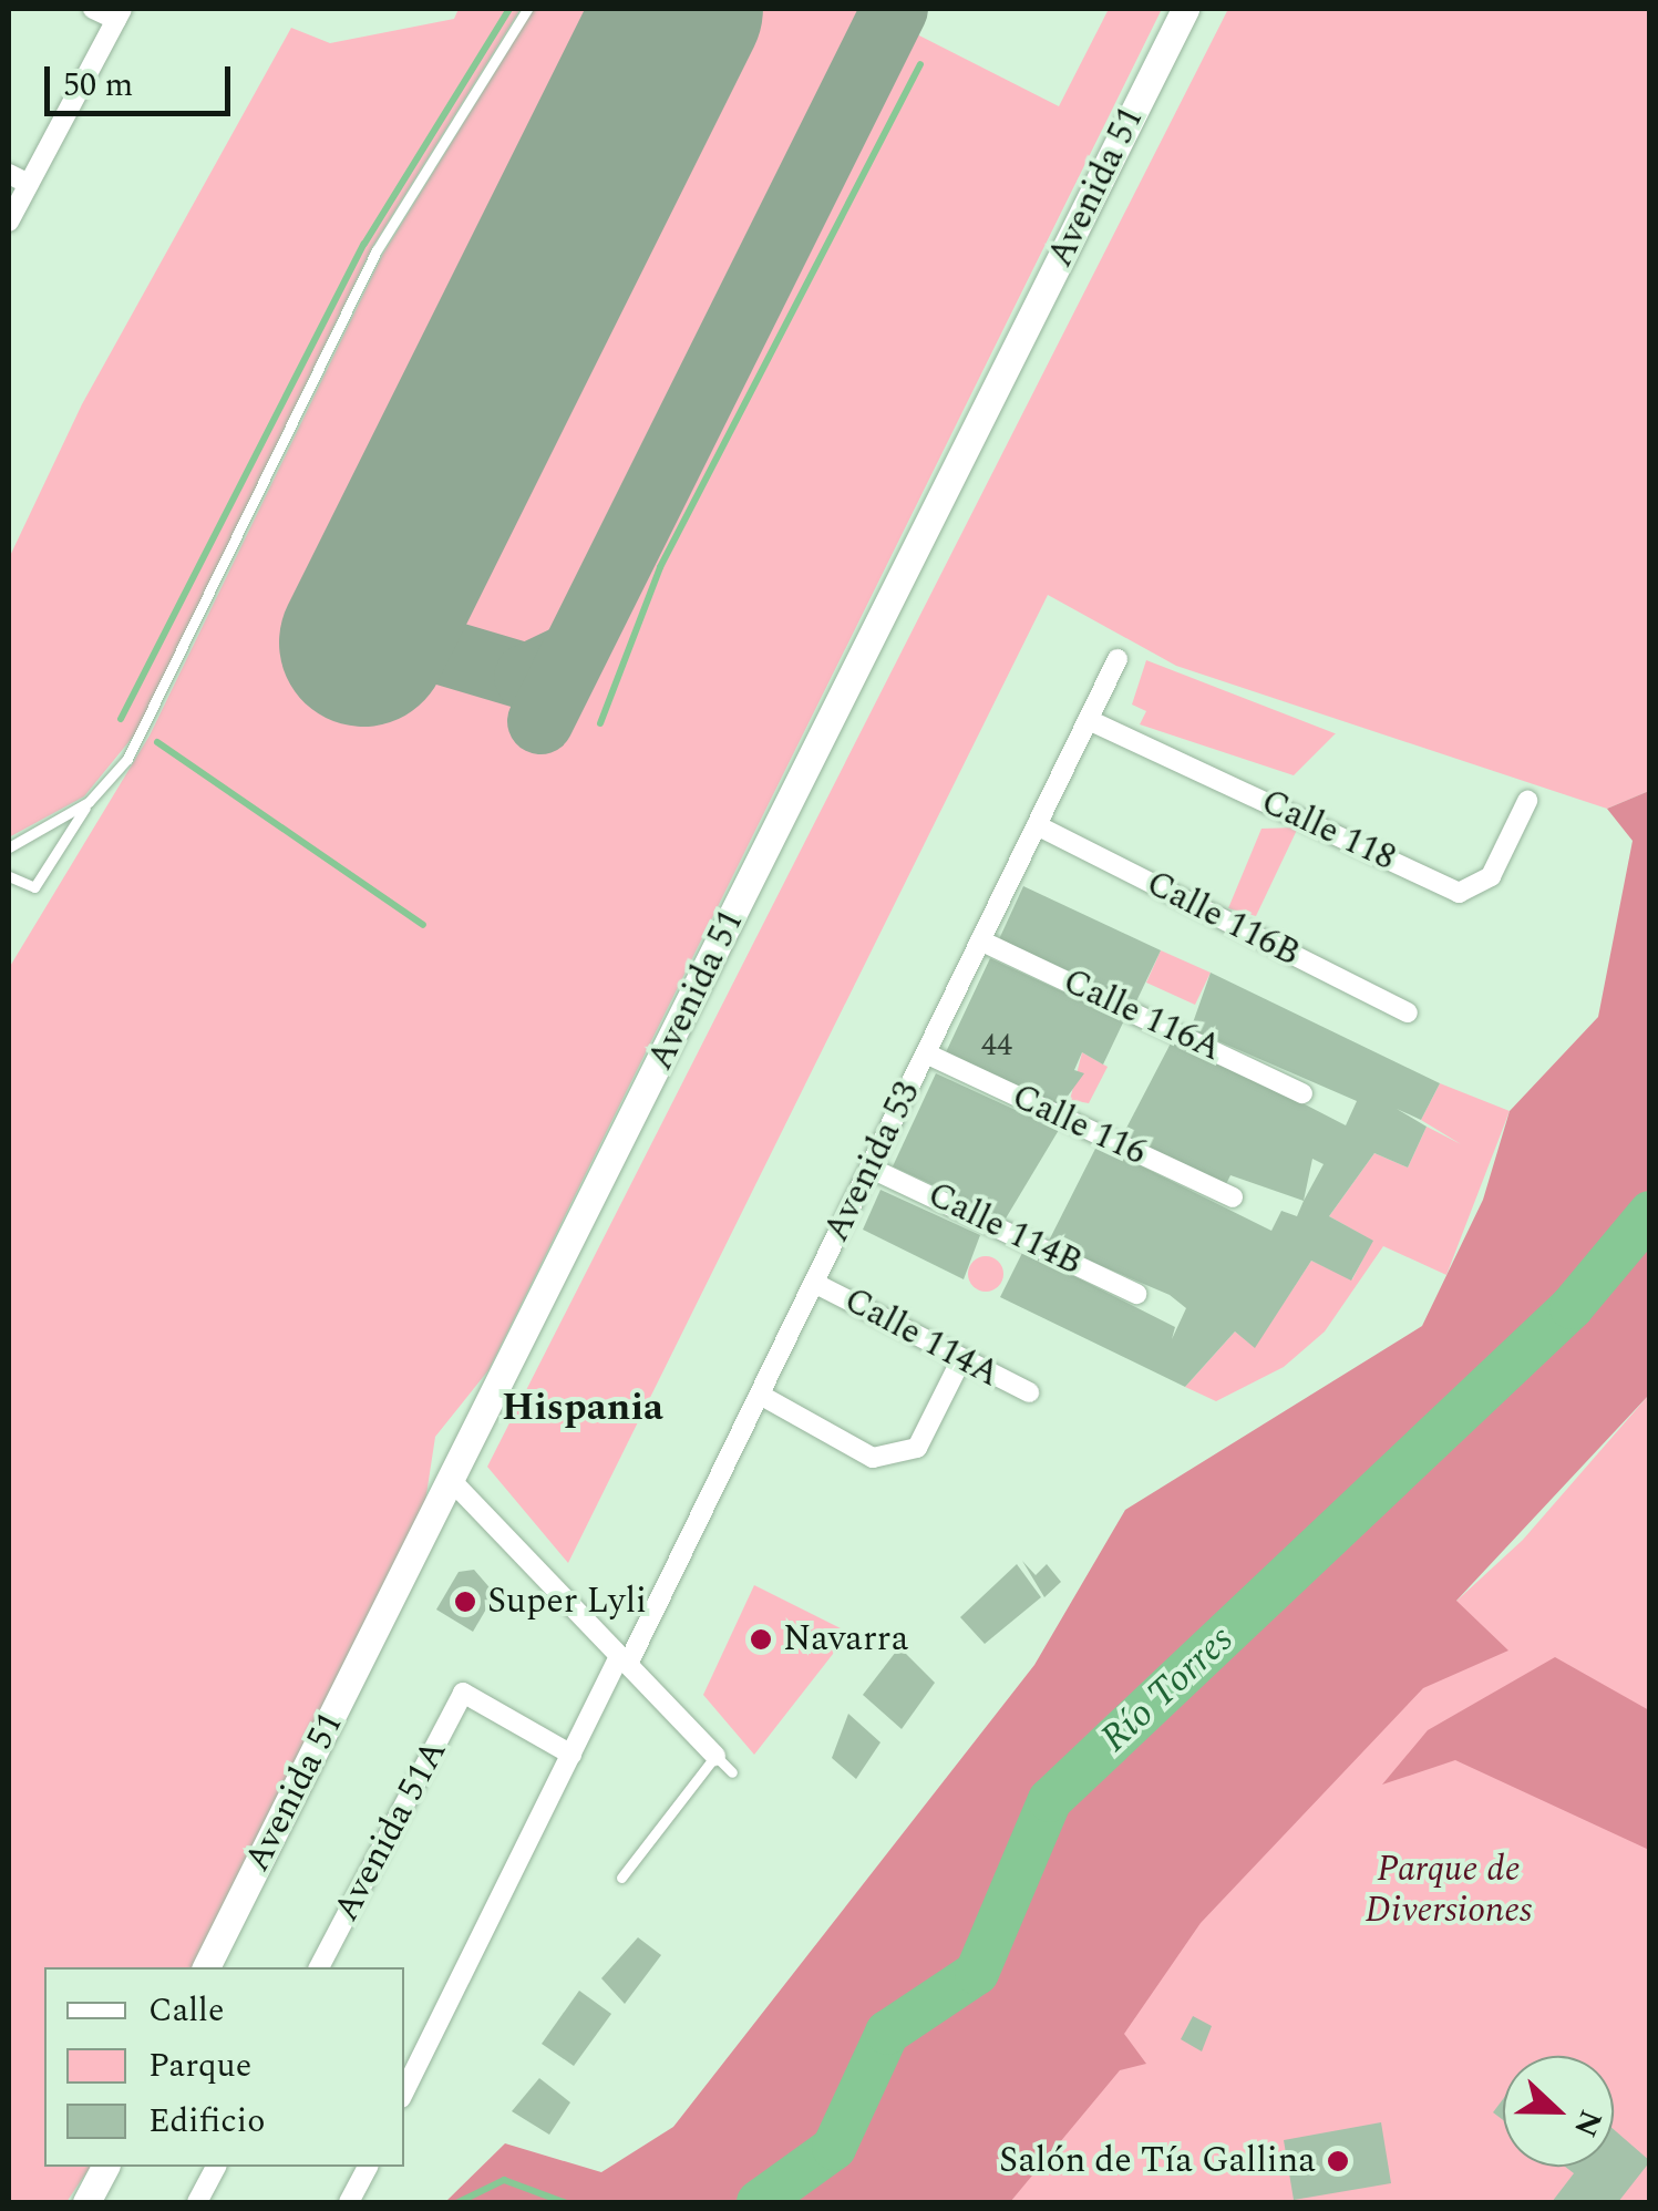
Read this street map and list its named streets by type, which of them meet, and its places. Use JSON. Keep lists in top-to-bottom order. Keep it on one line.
{"streets":{"main road":["Avenida 51"],"street":["Calle 118","Calle 116B","Calle 116A","Calle 116","Avenida 53","Calle 114B","Calle 114A","Avenida 51A"]},"crossings":[["Calle 118","Avenida 53"],["Calle 116B","Avenida 53"],["Calle 116A","Avenida 53"],["Calle 116","Avenida 53"],["Avenida 53","Calle 114B"],["Avenida 53","Calle 114A"],["Avenida 53","Avenida 51A"]],"districts":["Hispania"],"water":["Río Torres"],"parks":["Parque de Diversiones"],"places":["Super Lyli","Navarra","Salón de Tía Gallina"],"house_numbers":["44"],"legend":["Calle","Parque","Edificio"],"scale_bar":"50 m","north":"right"}
